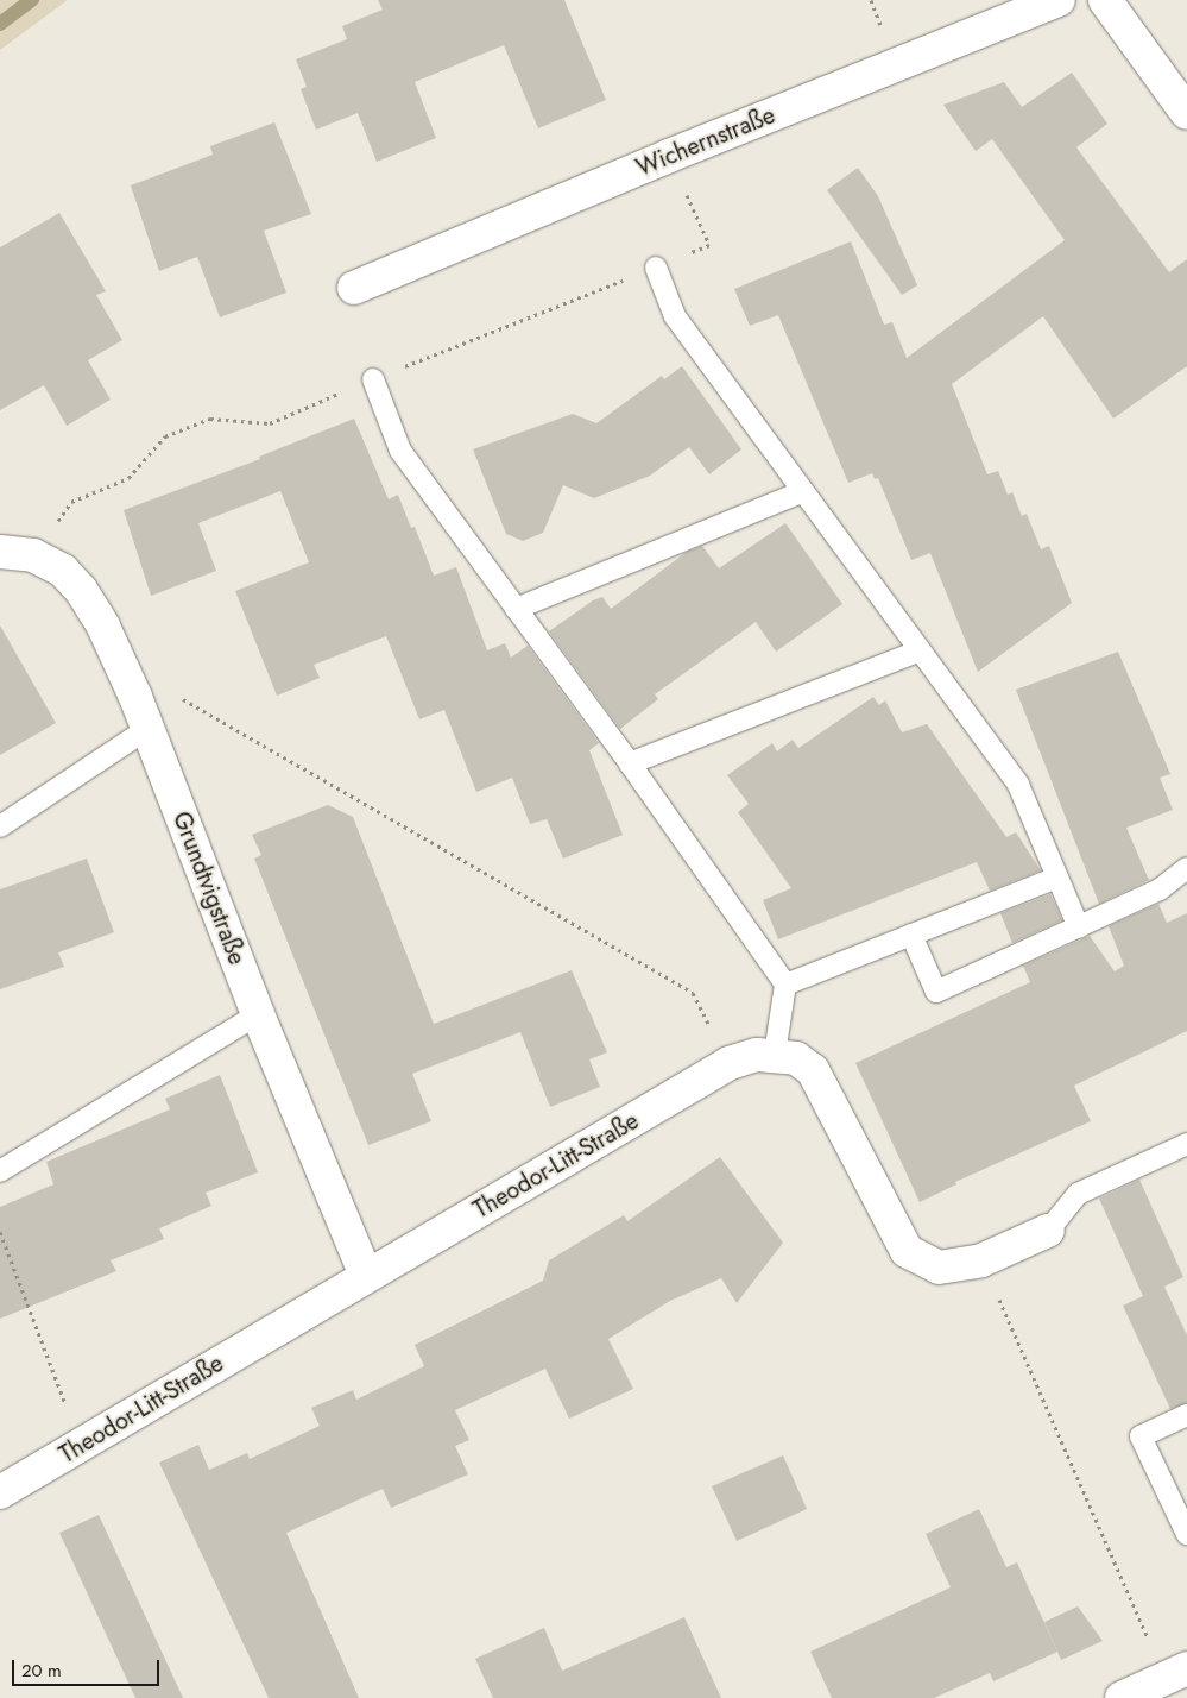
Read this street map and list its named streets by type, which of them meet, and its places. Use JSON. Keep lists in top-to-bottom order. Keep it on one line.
{"streets":{"street":["Wichernstraße","Grundtvigstraße","Theodor-Litt-Straße"]},"crossings":[["Grundtvigstraße","Theodor-Litt-Straße"]],"scale_bar":"20 m"}
